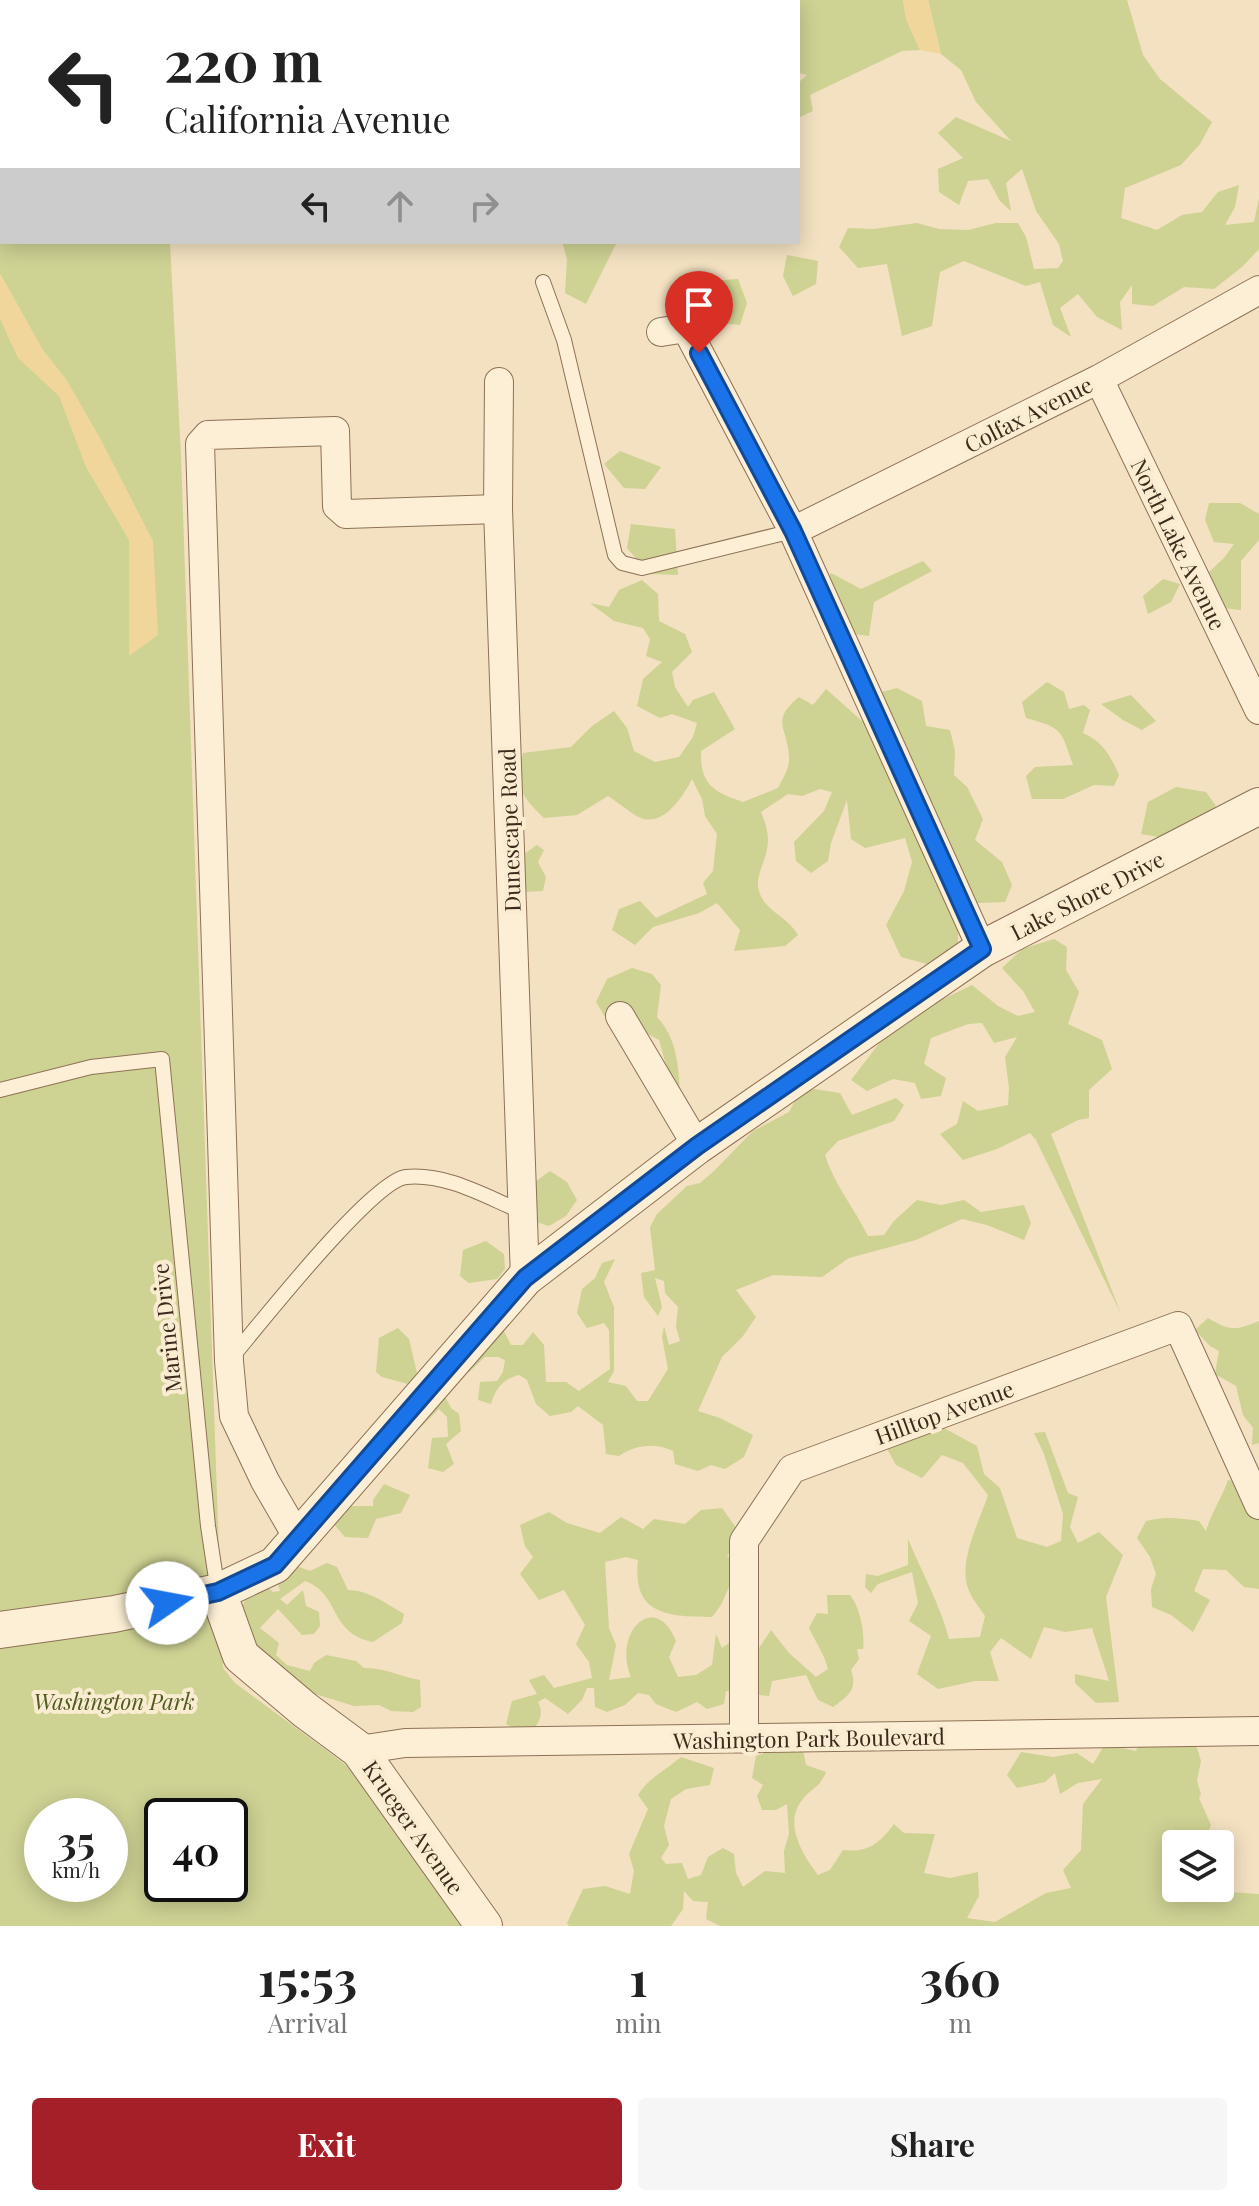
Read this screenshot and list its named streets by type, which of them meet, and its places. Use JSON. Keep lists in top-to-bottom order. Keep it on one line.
{"streets":{"street":["Colfax Avenue","North Lake Avenue","Dunescape Road","Lake Shore Drive","Hilltop Avenue","Washington Park Boulevard","Krueger Avenue"],"lane":["Marine Drive"]},"crossings":[["Colfax Avenue","North Lake Avenue"],["Dunescape Road","Lake Shore Drive"],["Lake Shore Drive","Marine Drive"],["Lake Shore Drive","Krueger Avenue"],["Marine Drive","Krueger Avenue"],["Hilltop Avenue","Washington Park Boulevard"],["Washington Park Boulevard","Krueger Avenue"]],"parks":["Washington Park"],"page":{"turn":["220 m","California Avenue"],"speed":"35 km/h","limit":"40","eta":["15:53","Arrival","1","min","360","m"],"buttons":["Exit","Share"]}}
